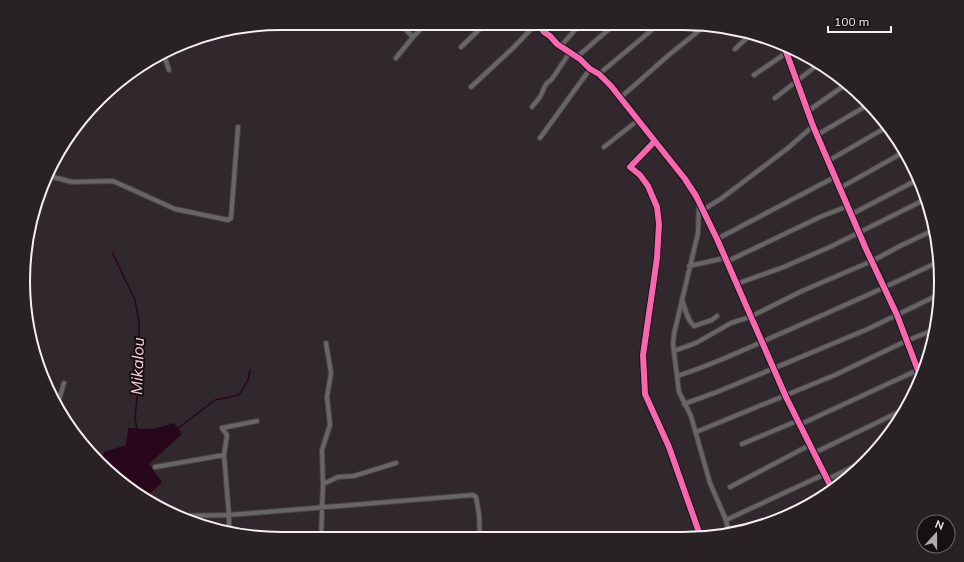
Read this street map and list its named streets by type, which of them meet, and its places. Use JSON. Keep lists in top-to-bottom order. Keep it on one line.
{"water":["Mikalou"],"scale_bar":"100 m","north":"top"}
